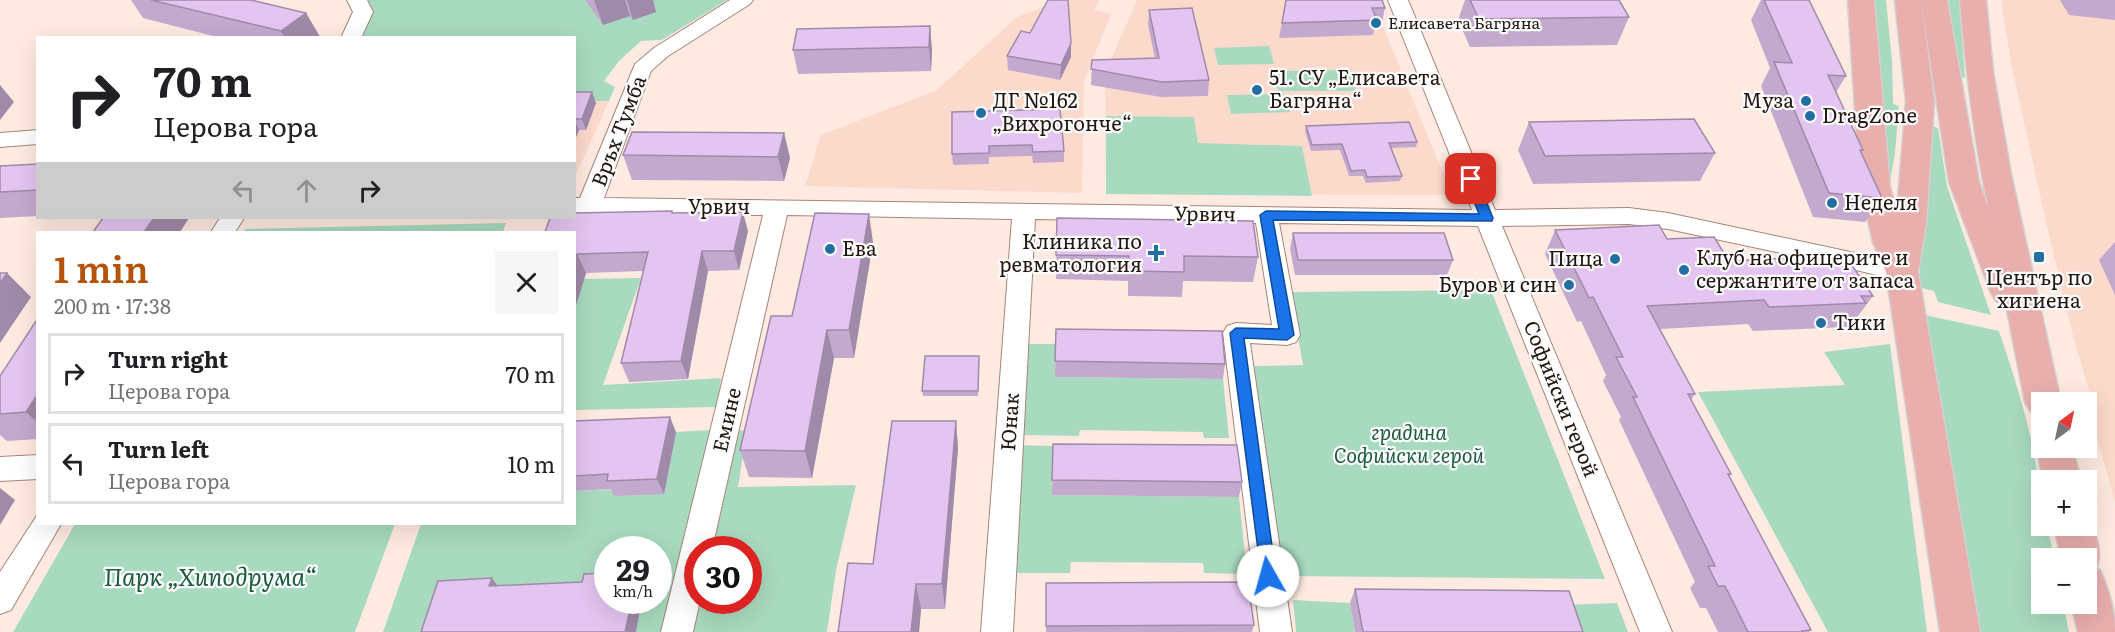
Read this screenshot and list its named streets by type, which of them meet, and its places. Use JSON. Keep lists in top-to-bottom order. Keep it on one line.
{"streets":{"street":["Връх Тумба","Урвич","Софийски герой","Емине","Юнак"]},"crossings":[["Връх Тумба","Урвич"],["Урвич","Софийски герой"],["Урвич","Емине"],["Урвич","Юнак"]],"parks":["градина Софийски герой","Парк „Хиподрума“"],"places":{"other":["Елисавета Багряна","51. СУ „Елисавета Багряна“","Муза","ДГ №162 „Вихрогонче“","DragZone","Неделя","Ева","Пица","Клуб на офицерите и сержантите от запаса","Буров и син","Тики"],"health":["Клиника по ревматология"],"transit":["Център по хигиена"]},"north":"top right","page":{"turn":["70 m","Церова гора"],"heading":["1 min","200 m · 17:38"],"list":[{"name":"Turn right","note":"Церова гора","value":"70 m"},{"name":"Turn left","note":"Церова гора","value":"10 m"}],"map_buttons":["+","−"],"speed":"29 km/h","limit":"30"}}
